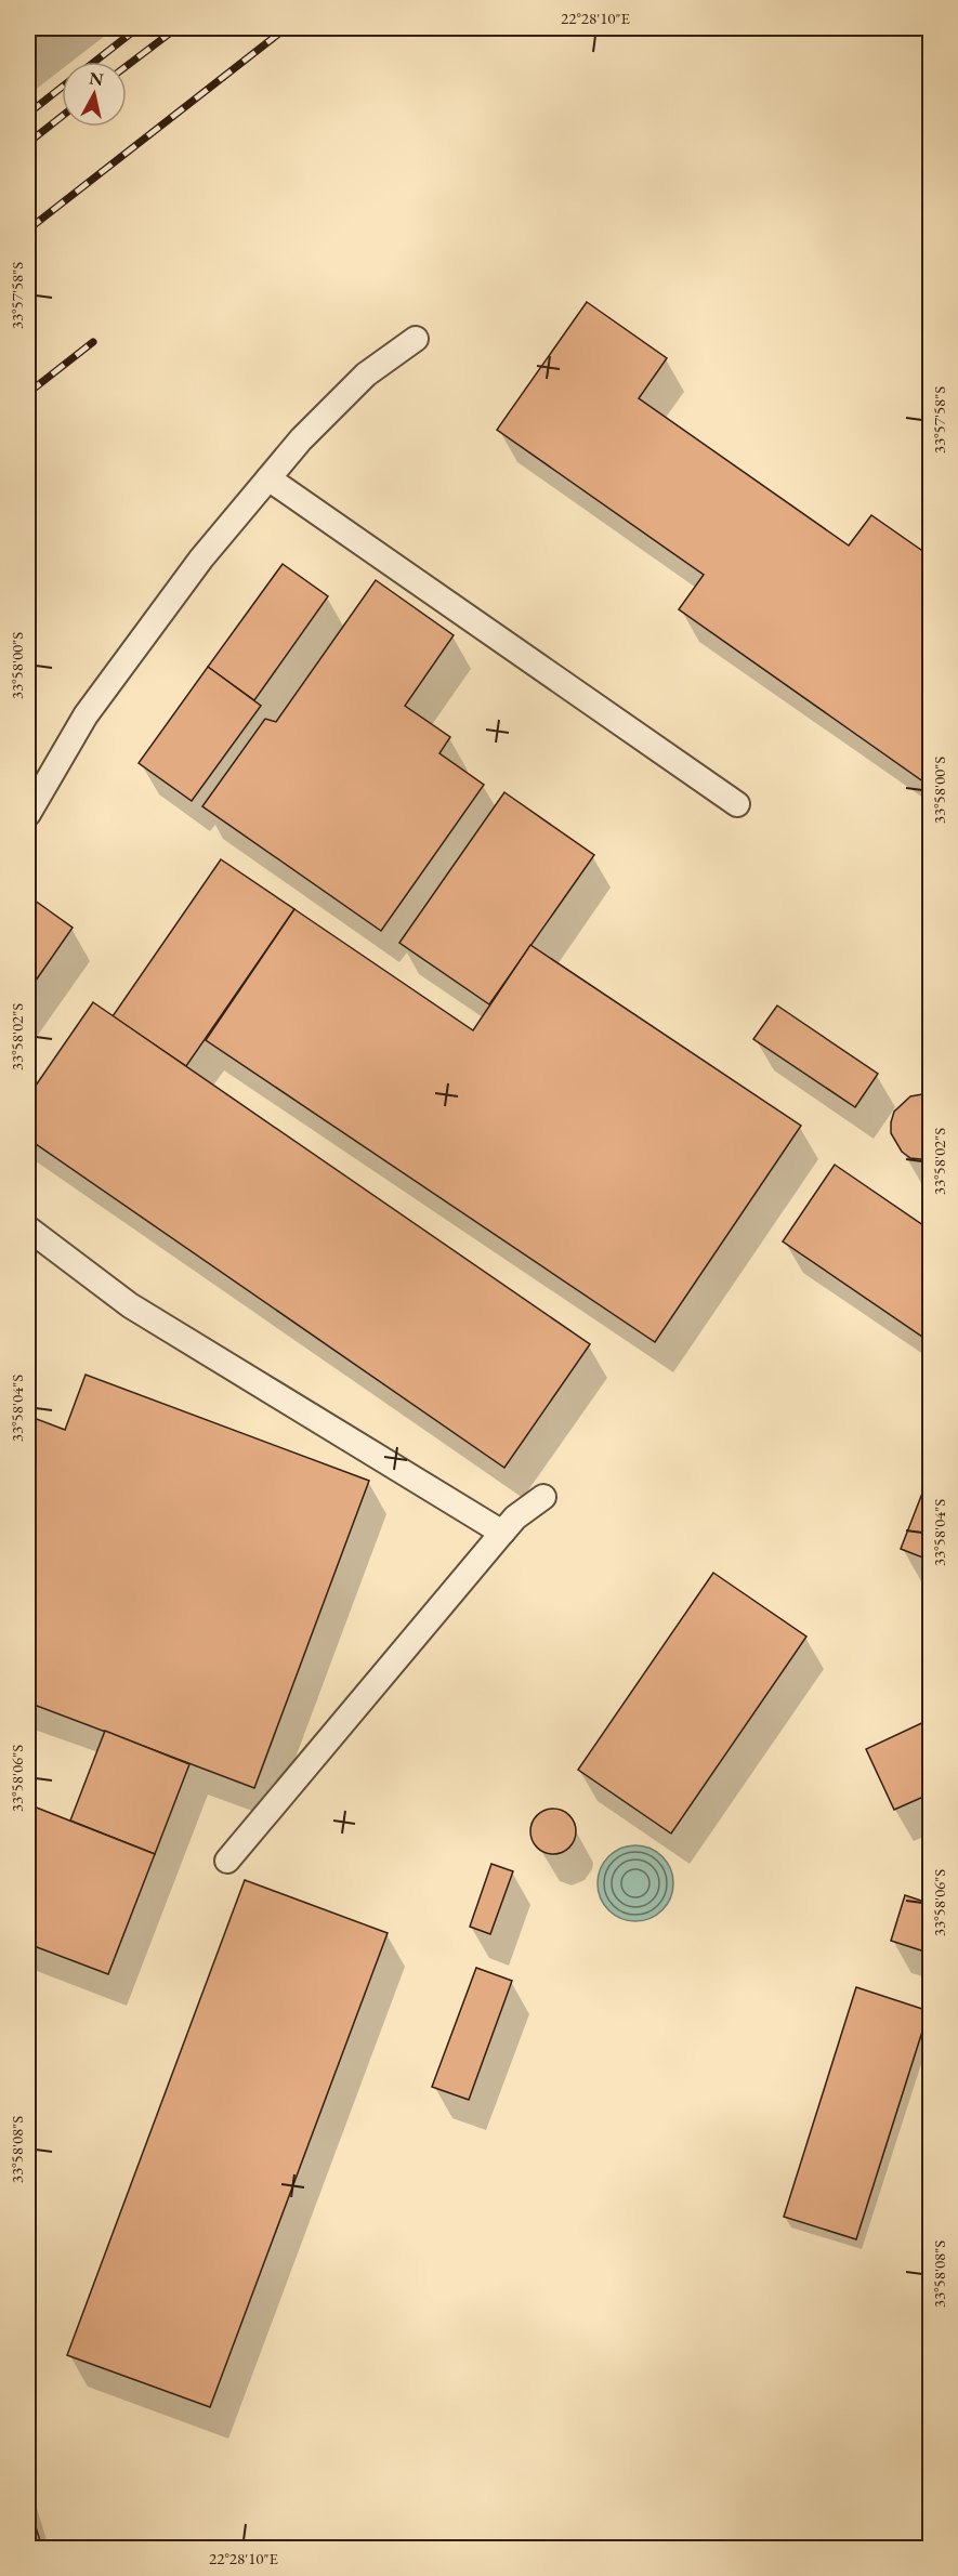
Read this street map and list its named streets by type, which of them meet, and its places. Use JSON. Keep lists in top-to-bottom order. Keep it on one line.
{"north":"top","coordinates":["22°28'10\"E","33°57'58\"S","33°58'00\"S","33°58'02\"S","33°58'04\"S","33°58'06\"S","33°58'08\"S"]}
